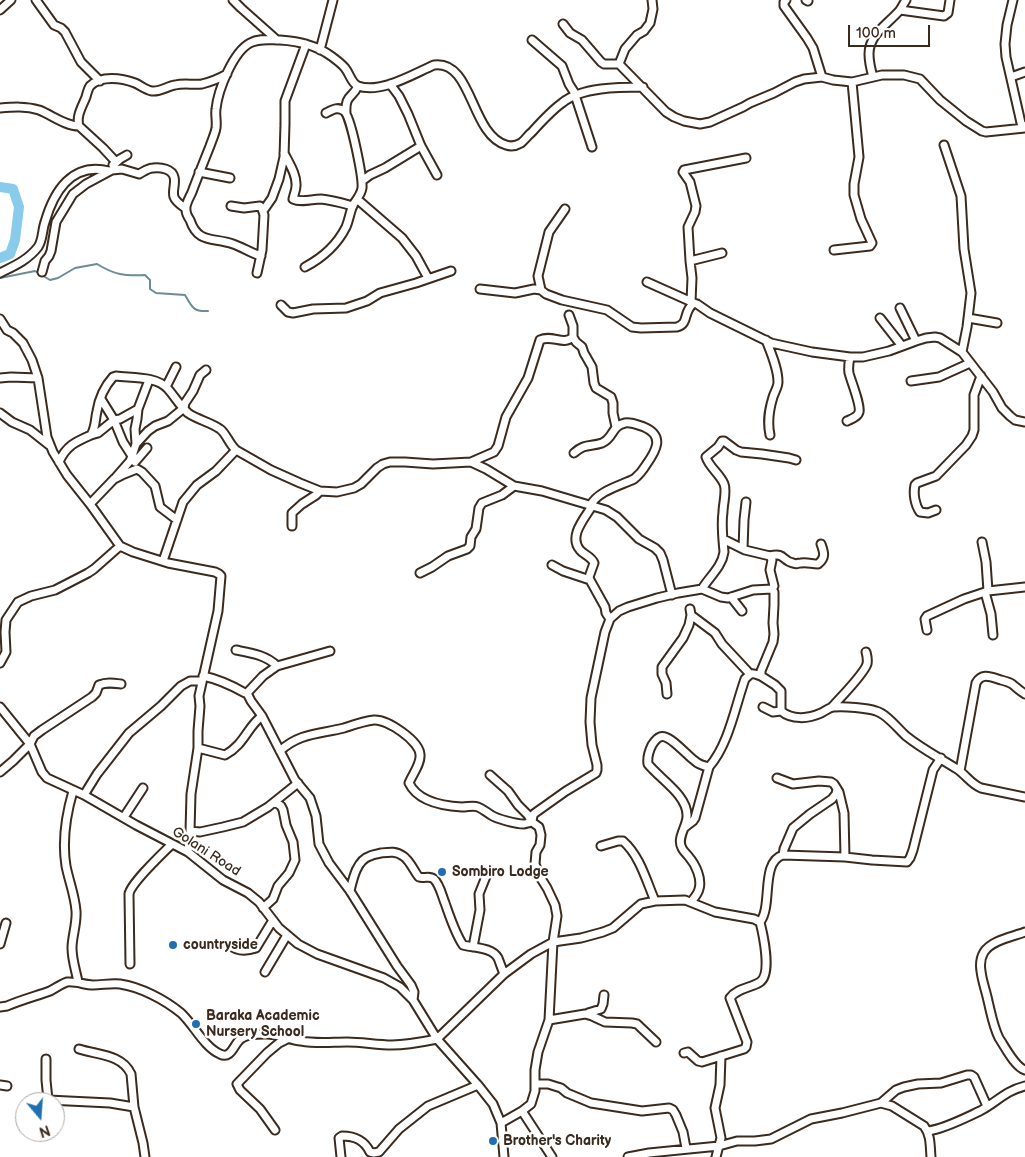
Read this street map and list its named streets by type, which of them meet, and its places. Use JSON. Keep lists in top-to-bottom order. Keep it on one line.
{"streets":{"street":["Golani Road"]},"places":["Sombiro Lodge","countryside","Baraka Academic Nursery School","Brother's Charity"],"scale_bar":"100 m","north":"bottom"}
